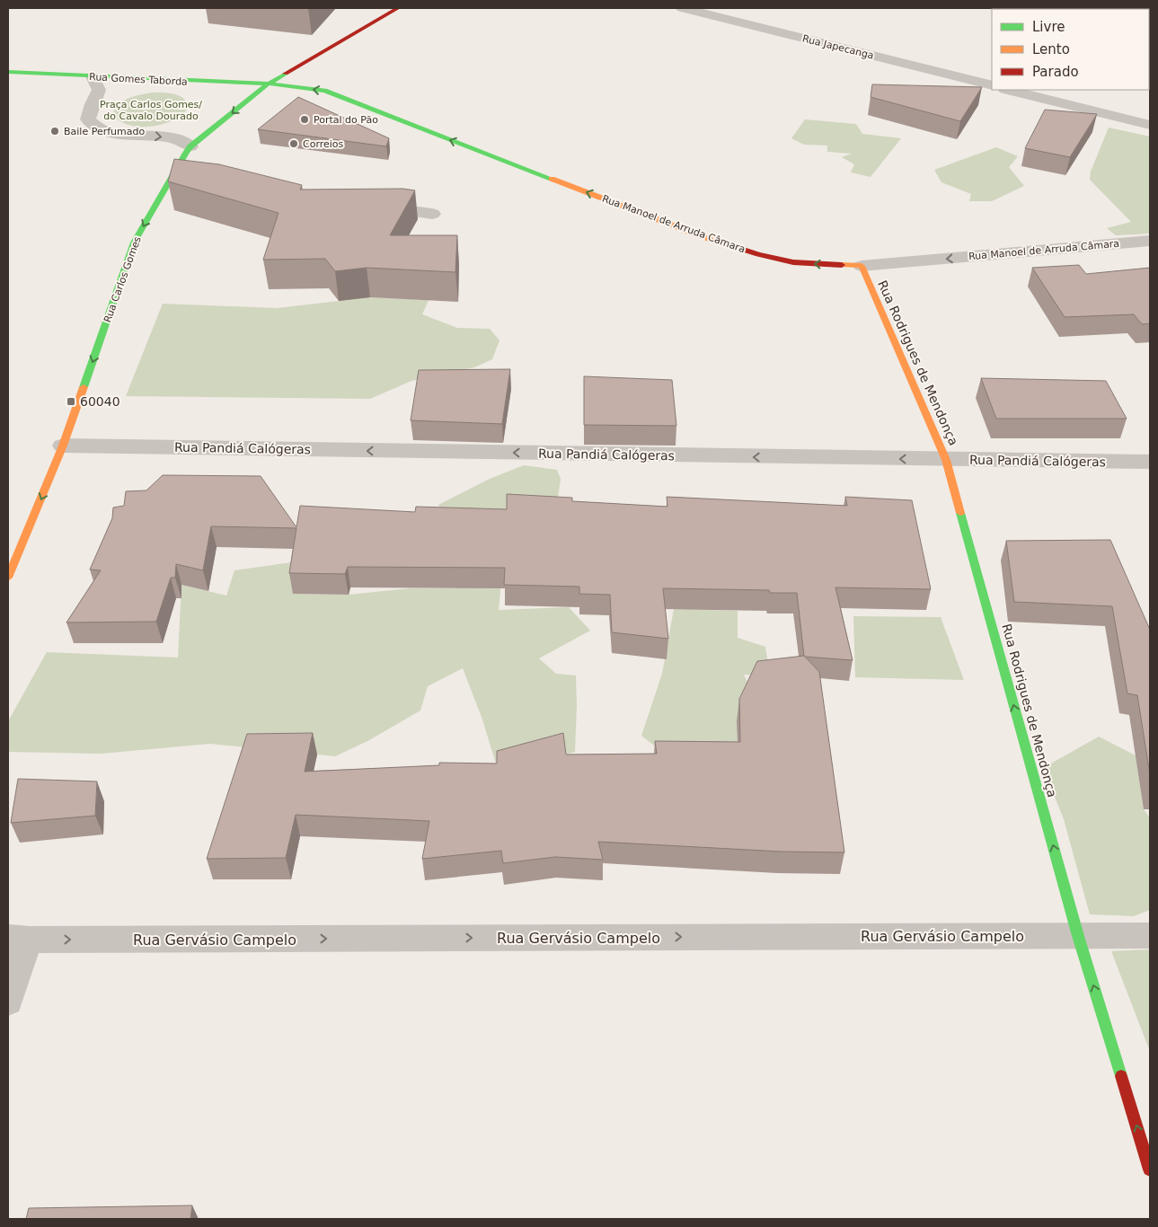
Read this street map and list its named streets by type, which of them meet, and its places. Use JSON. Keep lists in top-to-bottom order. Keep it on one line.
{"streets":{"main road":["Rua Gomes Taborda","Rua Manoel de Arruda Câmara","Rua Carlos Gomes","Rua Rodrigues de Mendonça"],"street":["Rua Japecanga","Rua Pandiá Calógeras","Rua Gervásio Campelo"]},"crossings":[["Rua Gomes Taborda","Rua Manoel de Arruda Câmara"],["Rua Gomes Taborda","Rua Carlos Gomes"],["Rua Manoel de Arruda Câmara","Rua Carlos Gomes"],["Rua Manoel de Arruda Câmara","Rua Rodrigues de Mendonça"],["Rua Carlos Gomes","Rua Pandiá Calógeras"],["Rua Rodrigues de Mendonça","Rua Pandiá Calógeras"],["Rua Rodrigues de Mendonça","Rua Gervásio Campelo"]],"one_way":["Rua Manoel de Arruda Câmara","Rua Carlos Gomes","Rua Rodrigues de Mendonça","Rua Pandiá Calógeras","Rua Gervásio Campelo"],"parks":["Praça Carlos Gomes/ do Cavalo Dourado"],"places":{"other":["Portal do Pão","Baile Perfumado","Correios"],"transit":["60040"]},"legend":["Livre","Lento","Parado"]}
